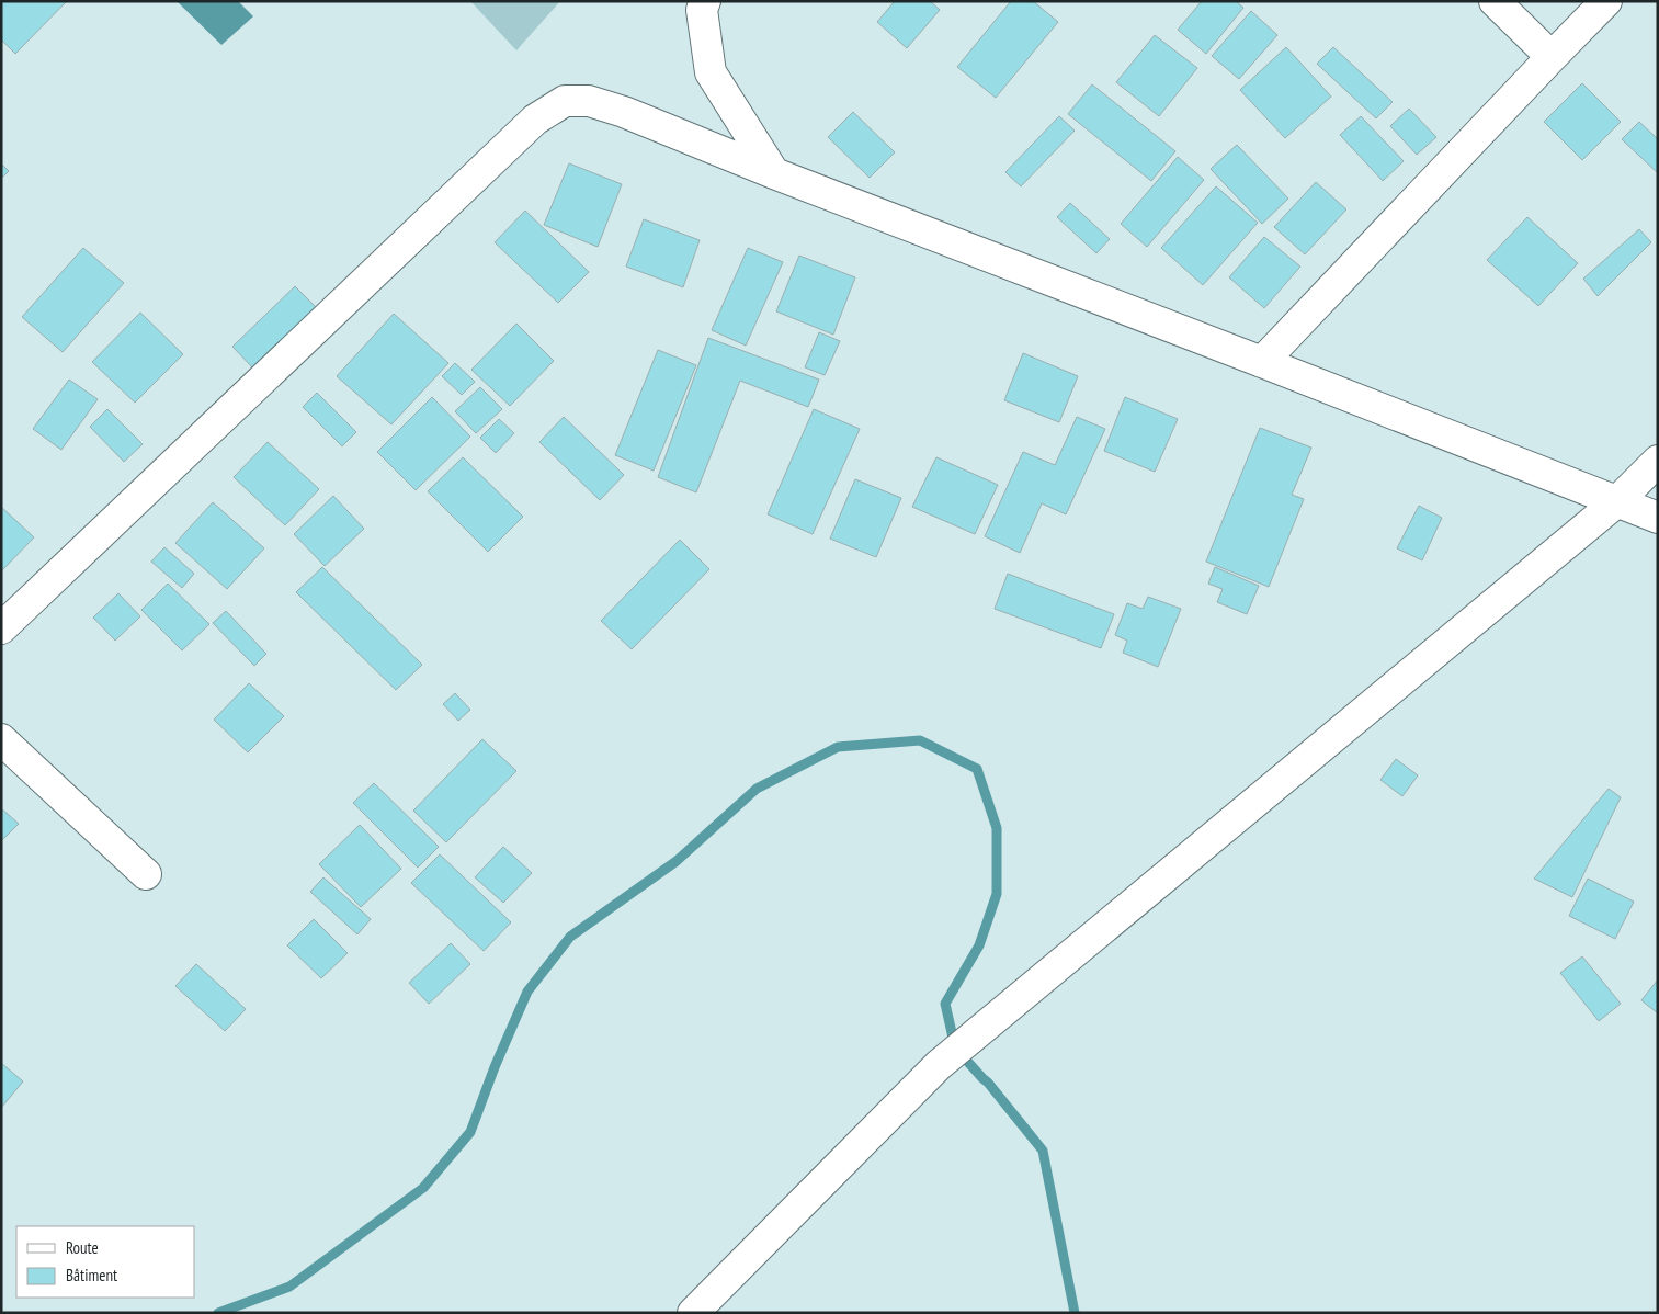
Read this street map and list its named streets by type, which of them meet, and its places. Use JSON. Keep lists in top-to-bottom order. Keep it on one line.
{"legend":["Route","Bâtiment"]}
